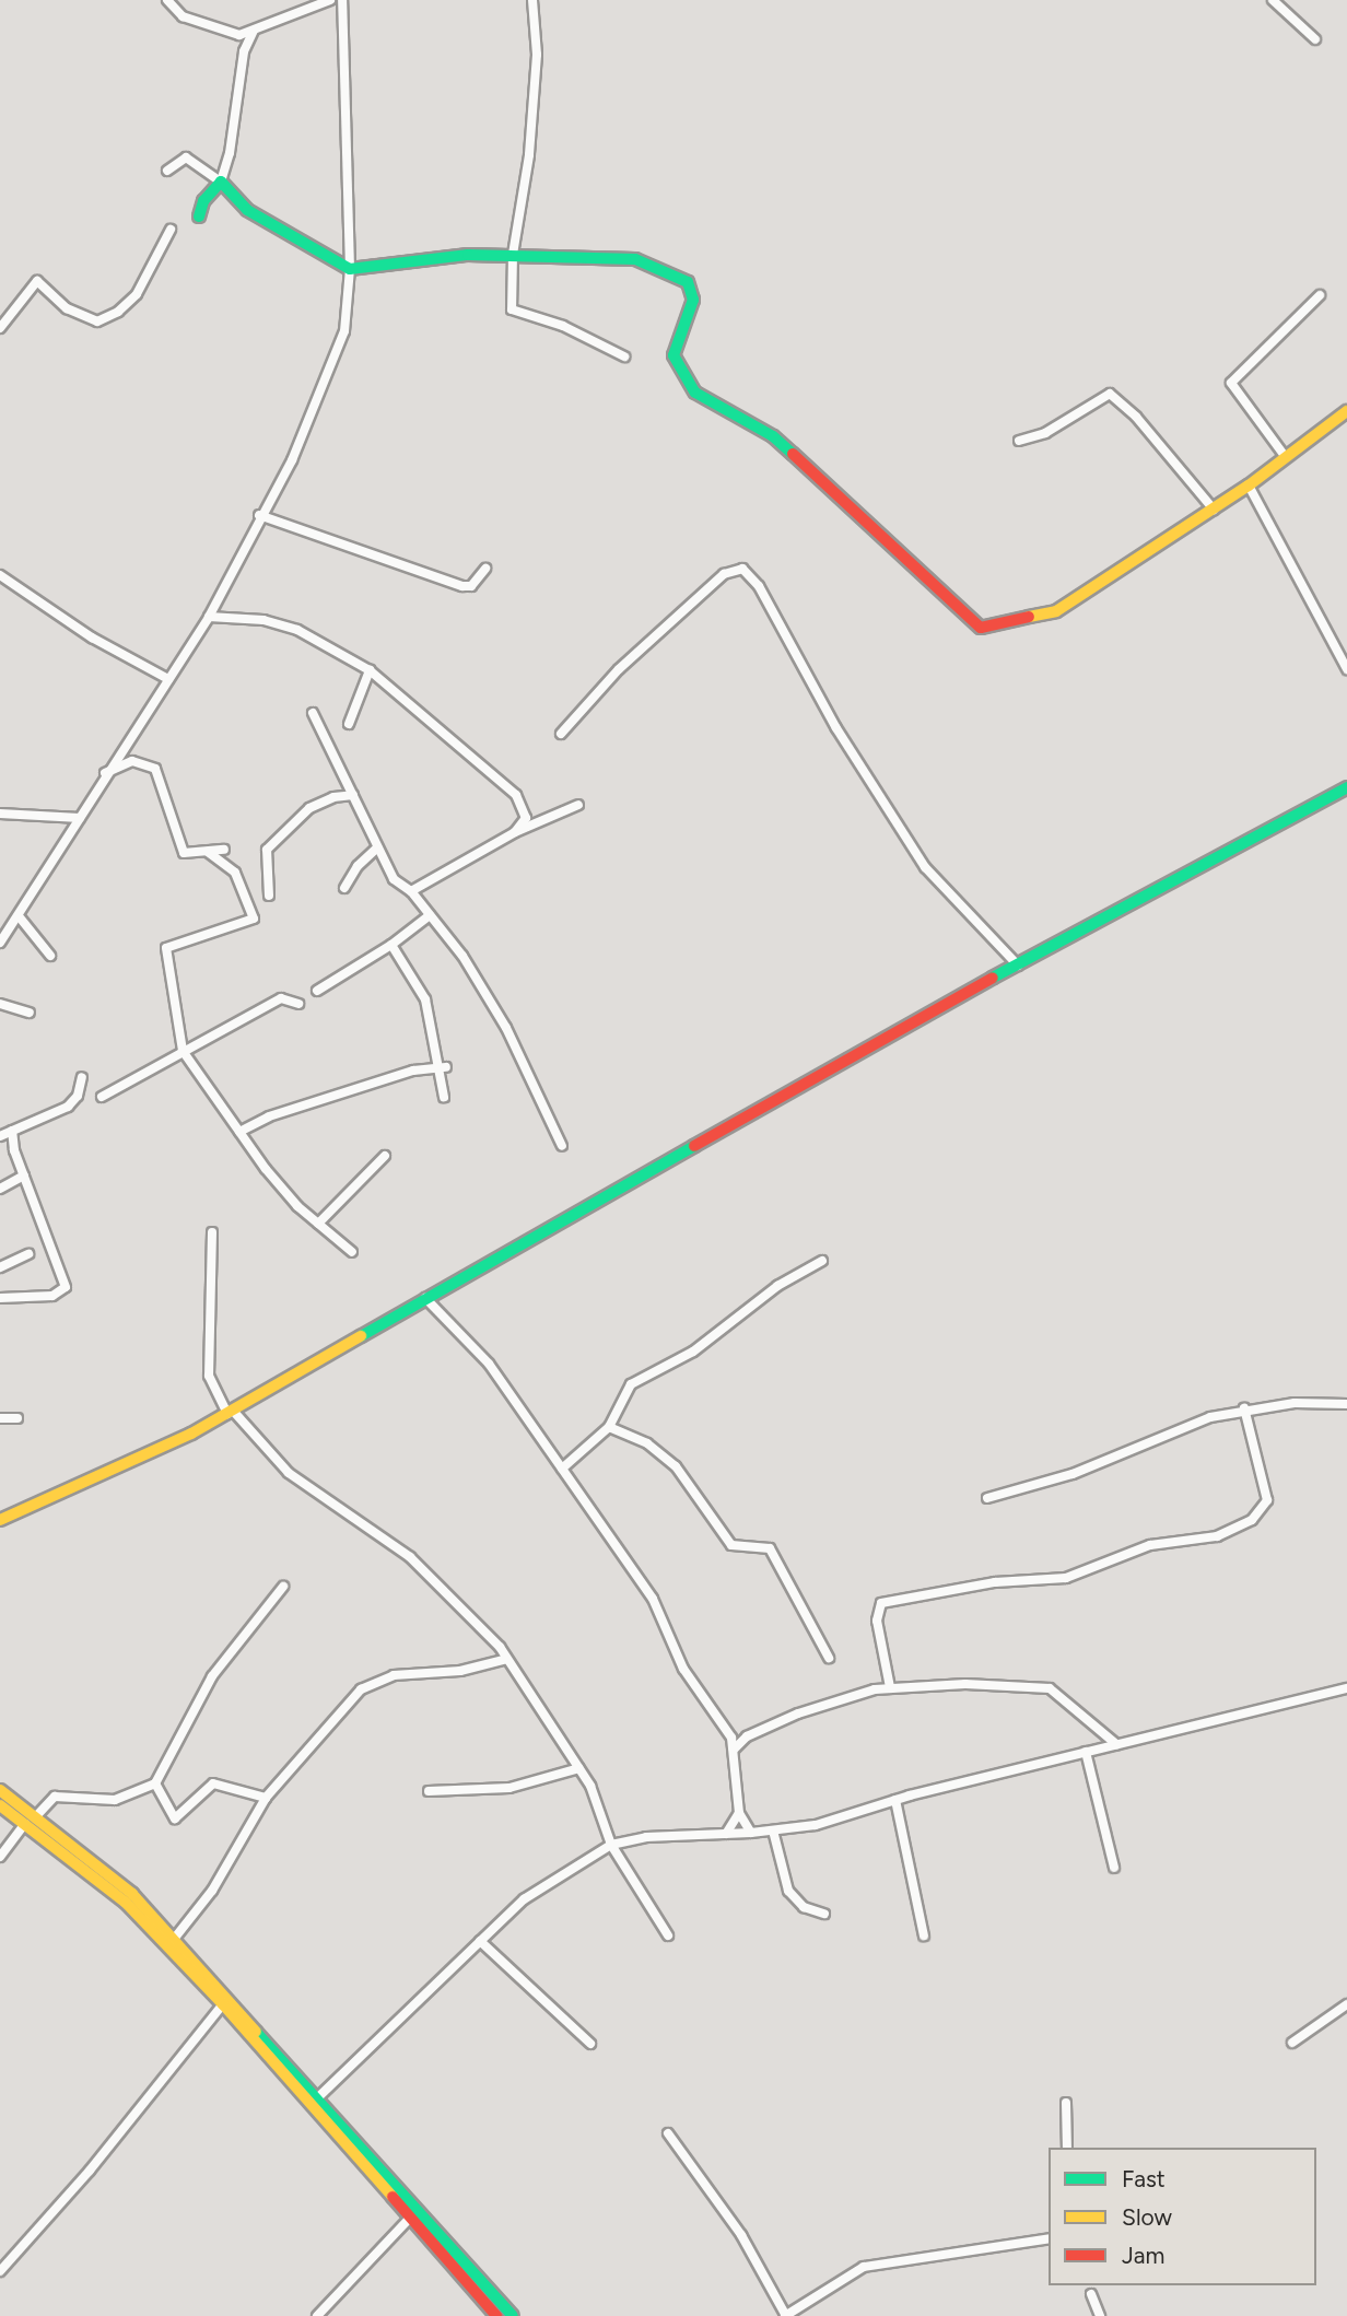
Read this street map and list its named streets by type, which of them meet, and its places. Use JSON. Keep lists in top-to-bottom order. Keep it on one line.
{"legend":["Fast","Slow","Jam"]}
